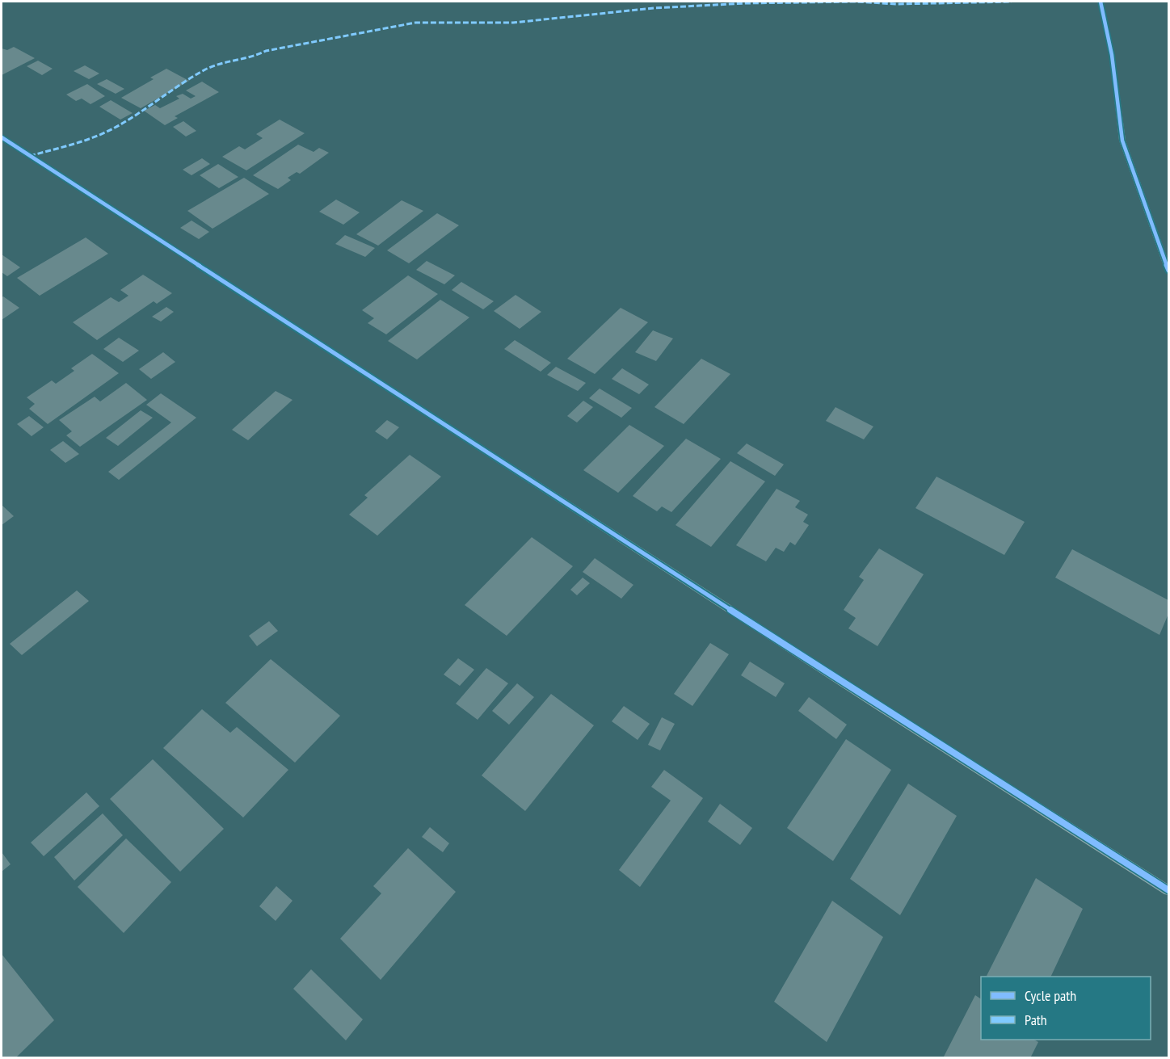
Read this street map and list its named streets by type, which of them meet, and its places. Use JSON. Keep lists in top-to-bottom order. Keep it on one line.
{"legend":["Cycle path","Path"]}
